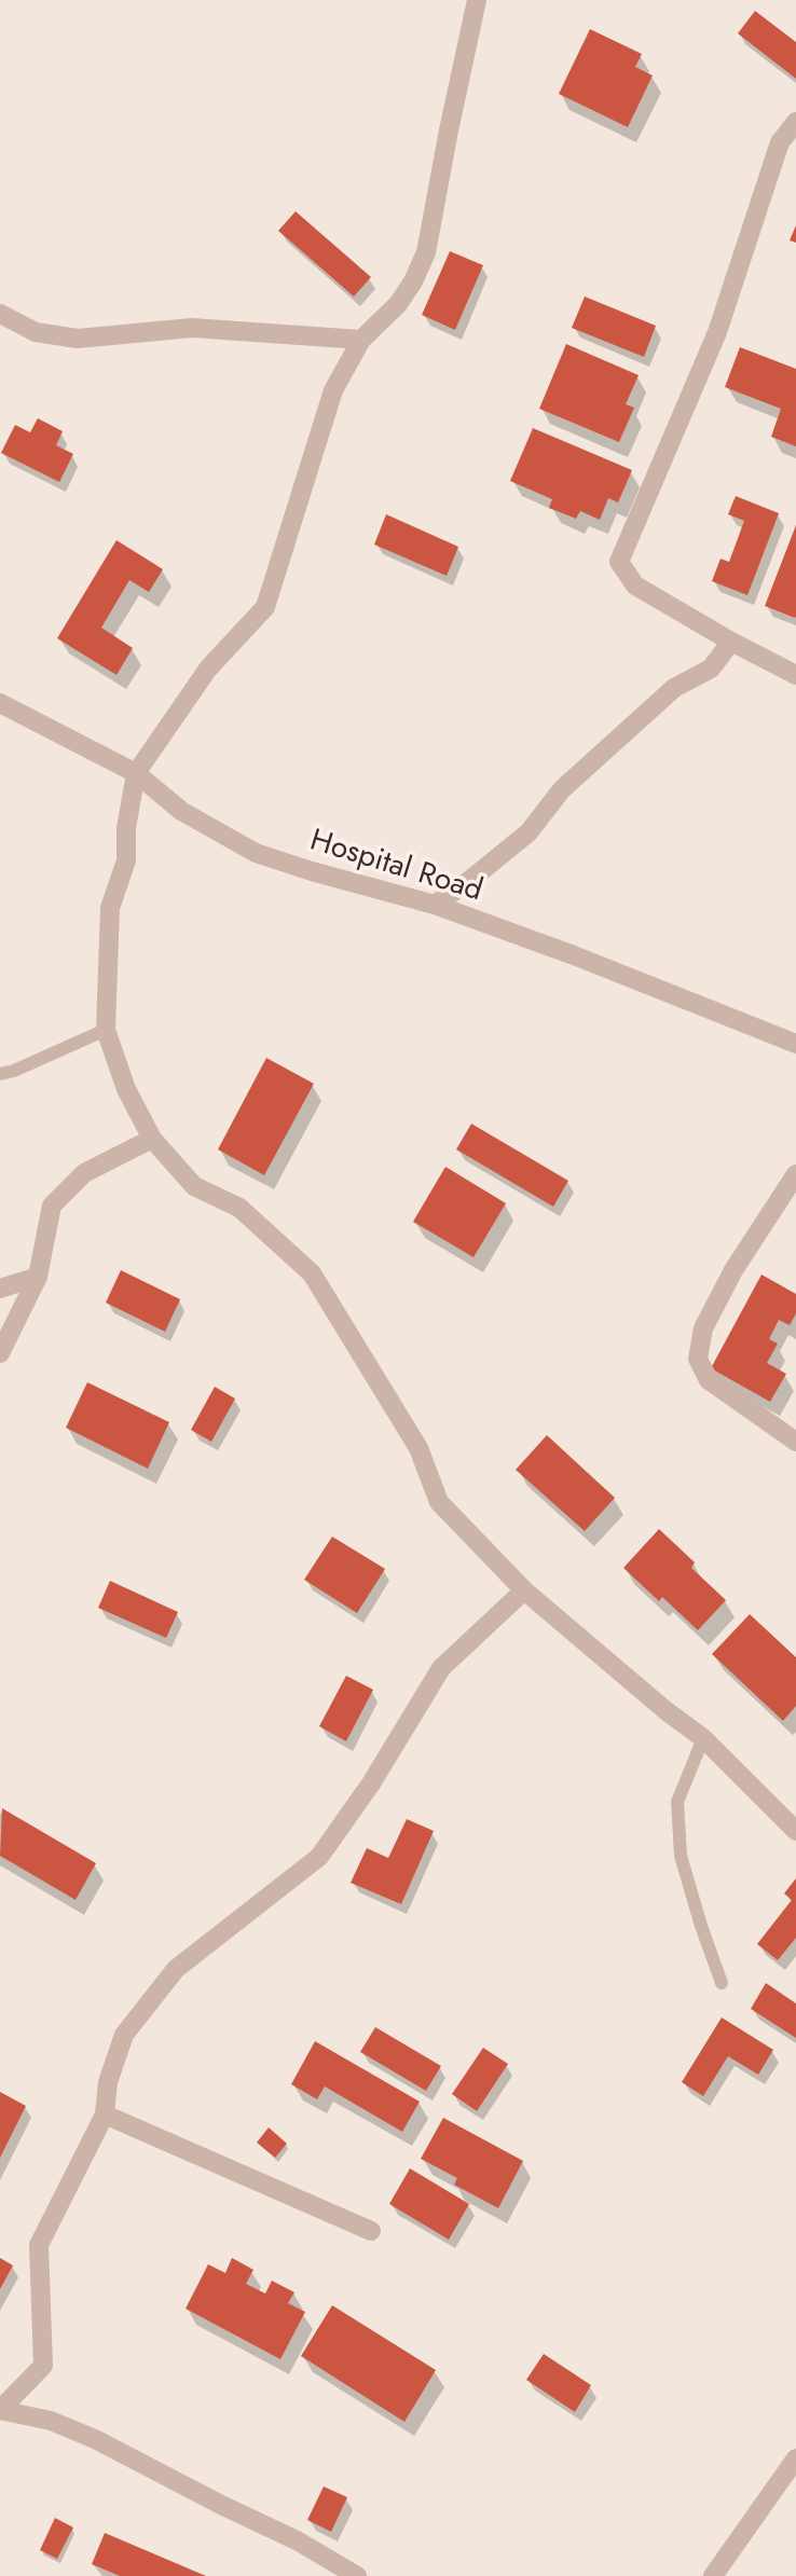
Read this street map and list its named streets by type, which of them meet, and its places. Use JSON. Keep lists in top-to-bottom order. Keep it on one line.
{"streets":{"street":["Hospital Road"]}}
